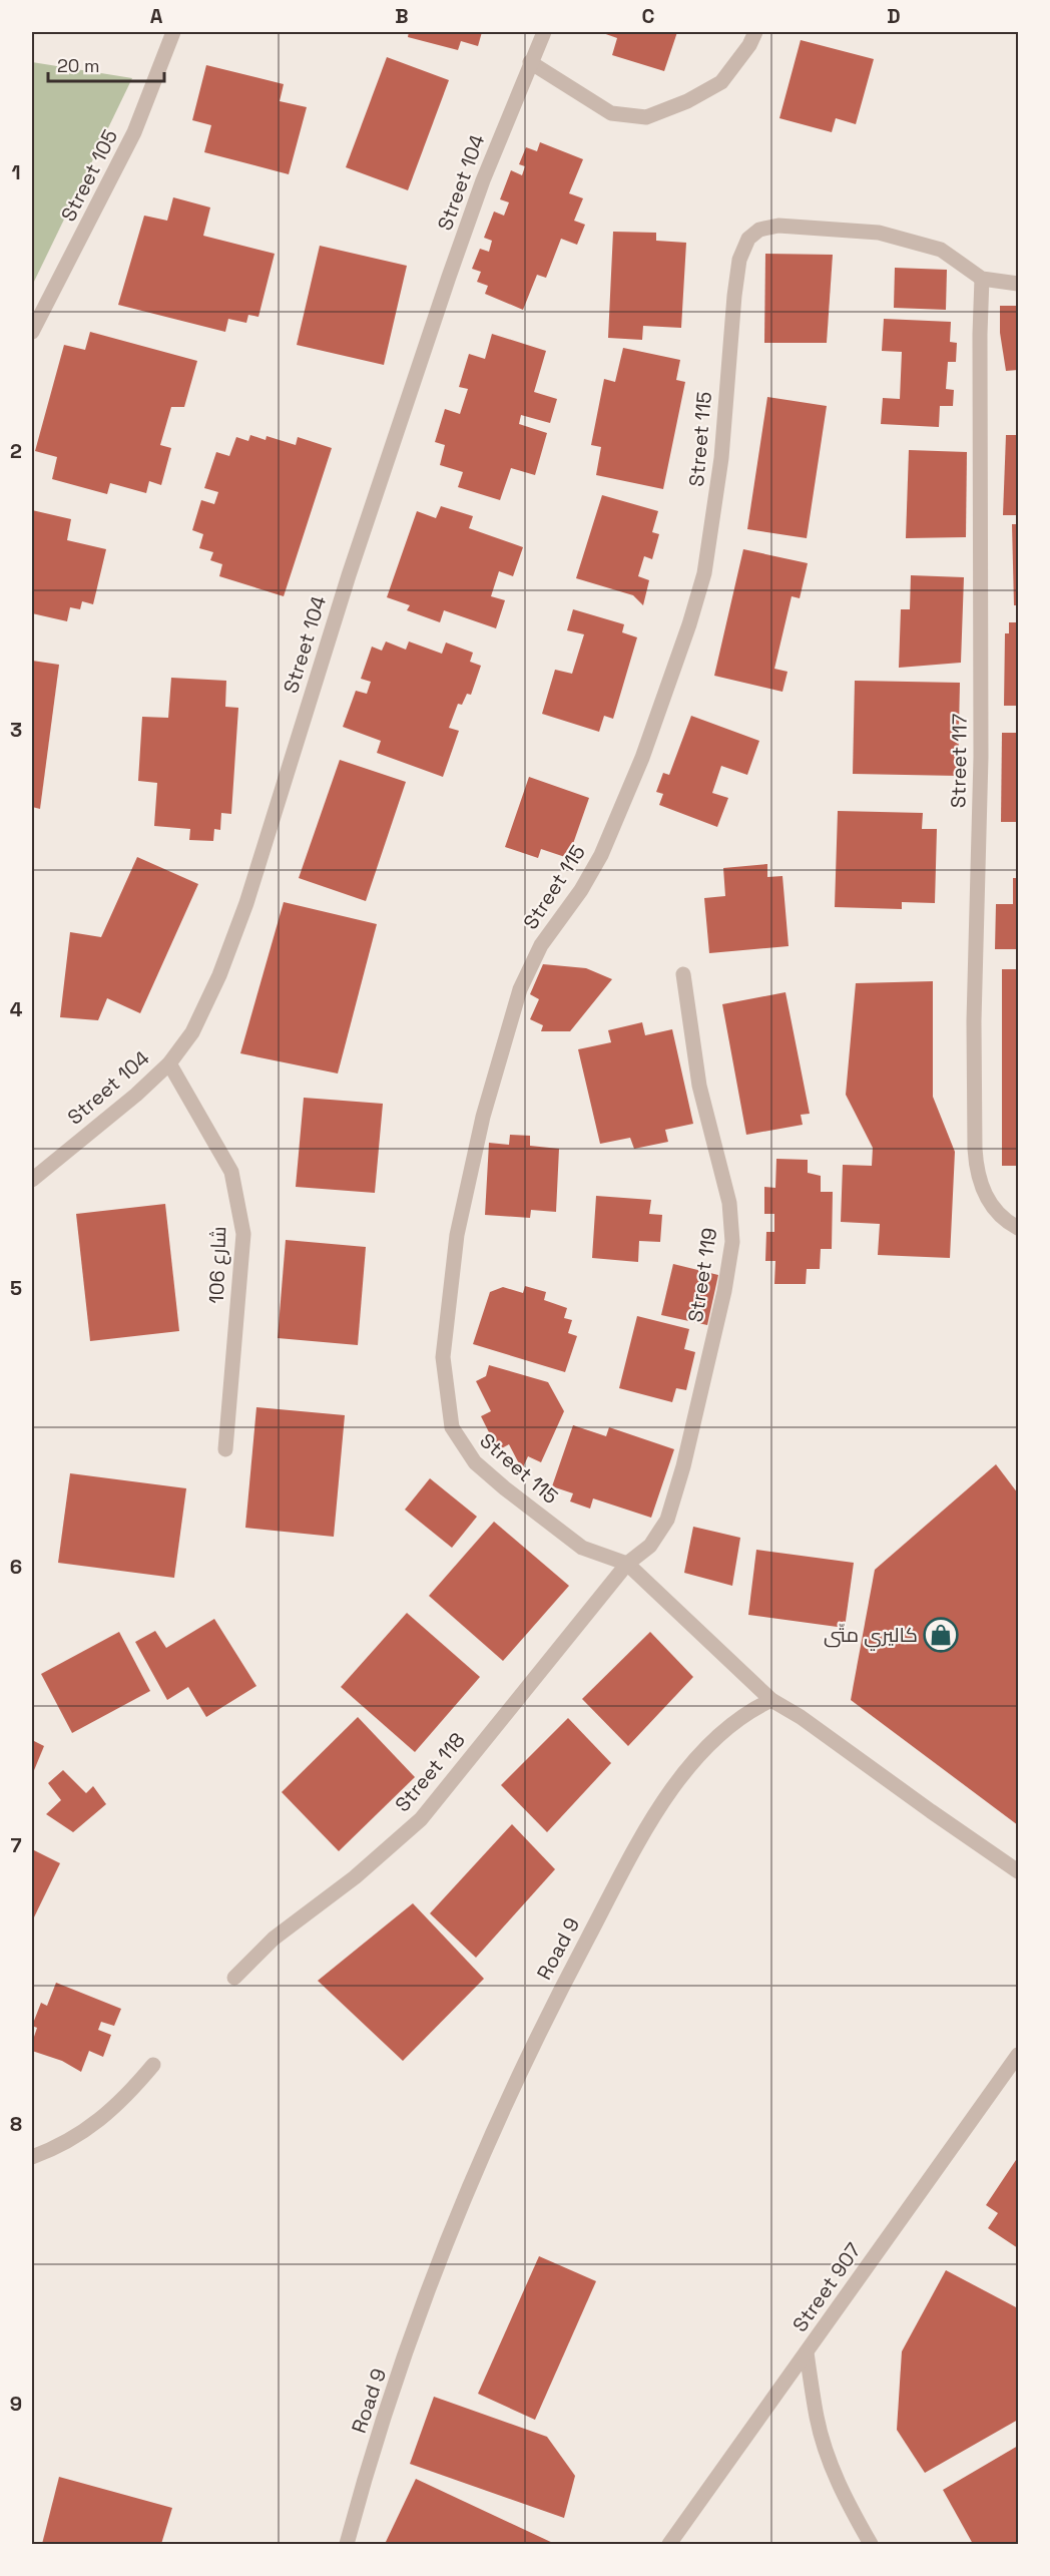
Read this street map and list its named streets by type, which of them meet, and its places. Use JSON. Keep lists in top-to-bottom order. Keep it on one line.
{"streets":{"street":["Street 105","Street 104","Street 115","Street 117","شارع 106","Street 119","Street 118","Road 9","Street 907"]},"crossings":[["Street 104","شارع 106"],["Street 115","Street 117"],["Street 115","Street 119"],["Street 115","Street 118"],["Street 115","Road 9"],["Street 119","Street 118"]],"places":{"shop":["كاليري متّى"]},"scale_bar":"20 m","grid":{"columns":["A","B","C","D"],"rows":["1","2","3","4","5","6","7","8","9"]}}
